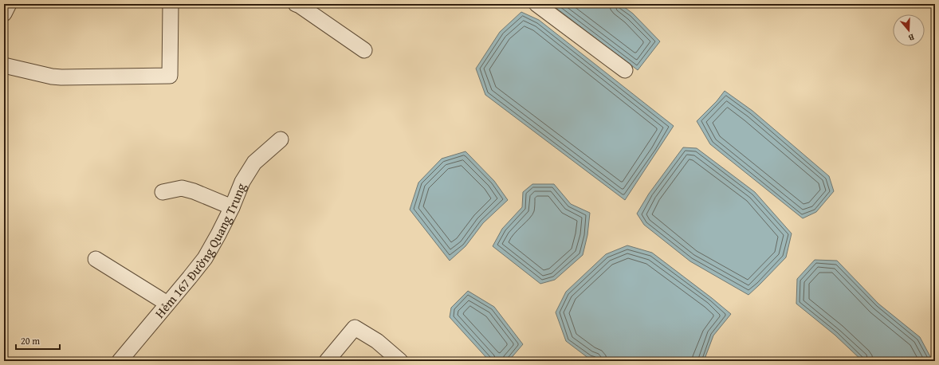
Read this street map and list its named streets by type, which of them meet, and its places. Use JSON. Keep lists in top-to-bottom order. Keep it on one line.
{"streets":{"street":["Hẻm 167 Đường Quang Trung"]},"scale_bar":"20 m","north":"bottom"}
